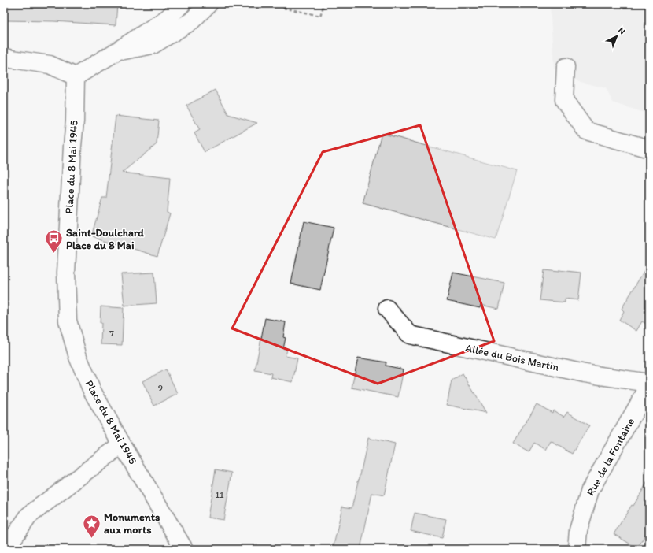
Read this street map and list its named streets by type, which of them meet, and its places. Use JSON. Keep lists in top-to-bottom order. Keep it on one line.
{"streets":{"street":["Place du 8 Mai 1945","Allée du Bois Martin","Rue de la Fontaine"]},"places":{"bus stop":["Saint-Doulchard Place du 8 Mai"],"place":["Monuments aux morts"]},"house_numbers":["7","9","11"],"north":"top right"}
